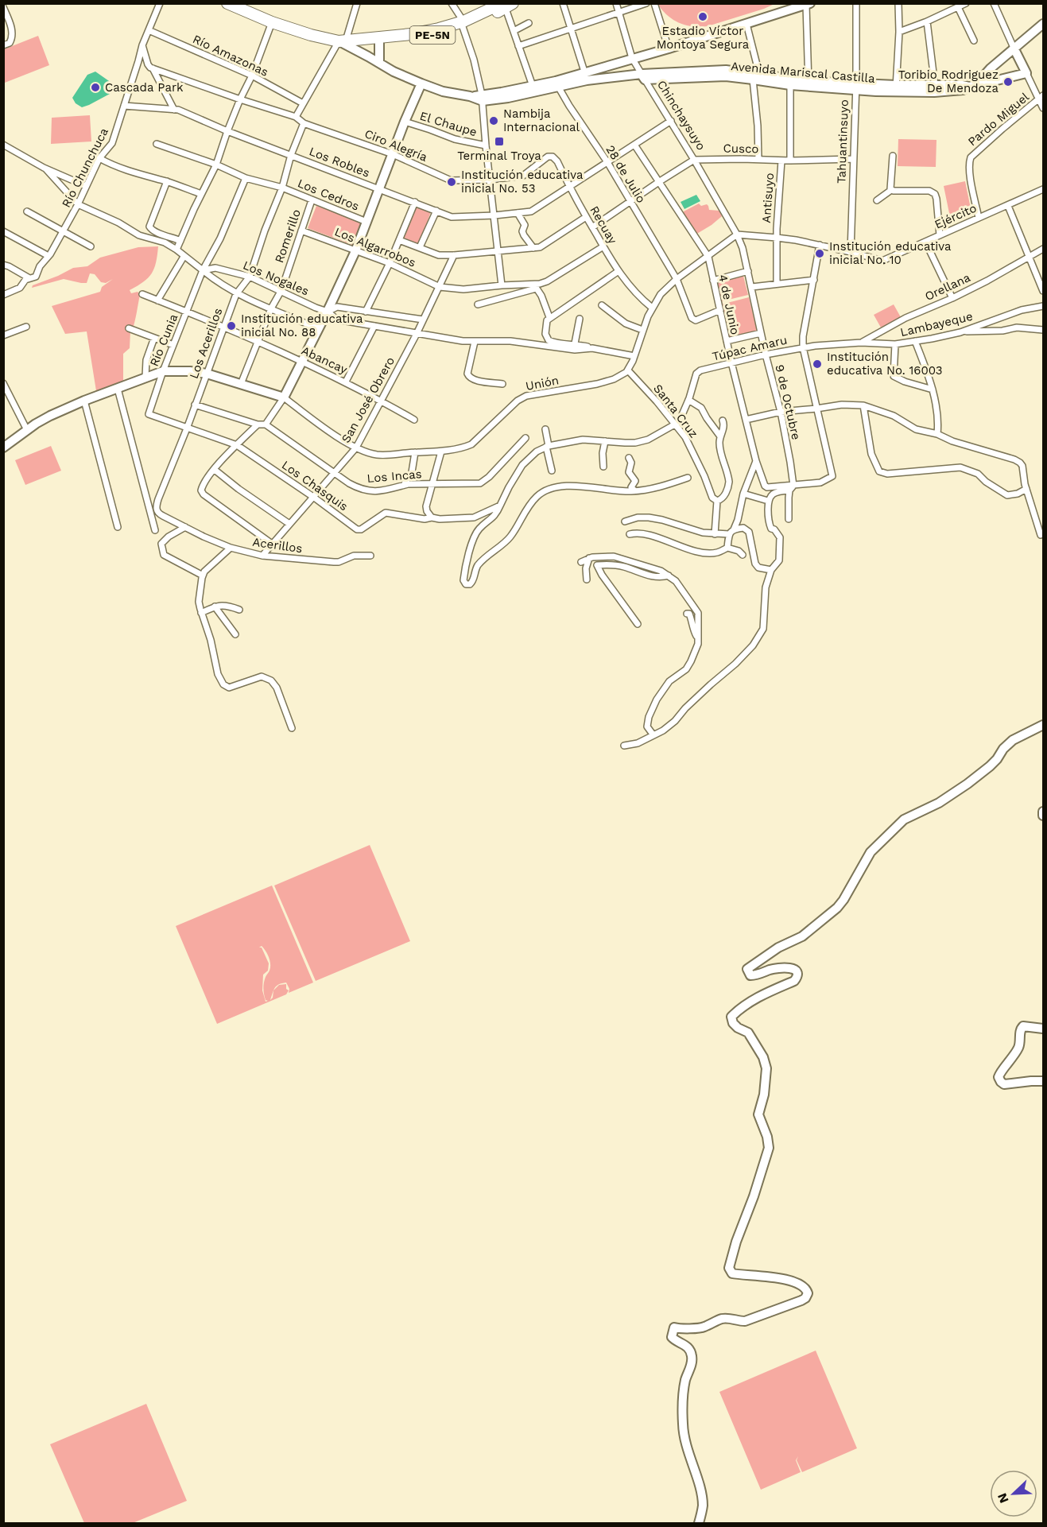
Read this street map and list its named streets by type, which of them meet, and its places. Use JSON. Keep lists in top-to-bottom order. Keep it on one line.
{"streets":{"highway":["PE-5N"],"street":["Río Amazonas","Avenida Mariscal Castilla","Chinchaysuyo","Pardo Miguel","El Chaupe","Tahuantinsuyo","Ciro Alegría","Cusco","Los Robles","Río Chunchuca","28 de Julio","Los Cedros","Antisuyo","Ejército","Recuay","Romerillo","Los Algarrobos","Los Nogales","Orellana","4 de Junio","Lambayeque","Río Cunia","Los Acerillos","Túpac Amaru","Abancay","Unión","San José Obrero","9 de Octubre","Santa Cruz","Los Incas","Los Chasquis","Acerillos"]},"crossings":[["PE-5N","Avenida Mariscal Castilla"],["Río Amazonas","Río Chunchuca"],["Avenida Mariscal Castilla","Chinchaysuyo"],["Avenida Mariscal Castilla","Tahuantinsuyo"],["Avenida Mariscal Castilla","28 de Julio"],["Chinchaysuyo","Cusco"],["Chinchaysuyo","Los Robles"],["Chinchaysuyo","Ejército"],["Chinchaysuyo","9 de Octubre"],["Pardo Miguel","Ejército"],["Tahuantinsuyo","Cusco"],["Tahuantinsuyo","Ejército"],["Ciro Alegría","Recuay"],["Ciro Alegría","Los Acerillos"],["Cusco","Antisuyo"],["Los Robles","Río Chunchuca"],["Los Robles","28 de Julio"],["Los Robles","Recuay"],["Los Robles","4 de Junio"],["Los Robles","Los Acerillos"],["28 de Julio","4 de Junio"],["Los Cedros","Romerillo"],["Los Cedros","Río Cunia"],["Los Cedros","Los Acerillos"],["Antisuyo","Ejército"],["Ejército","9 de Octubre"],["Romerillo","Los Algarrobos"],["Romerillo","Los Nogales"],["Romerillo","Abancay"],["Los Algarrobos","San José Obrero"],["Los Nogales","Río Cunia"],["Los Nogales","Los Acerillos"],["Los Nogales","San José Obrero"],["Orellana","Lambayeque"],["Orellana","Túpac Amaru"],["4 de Junio","Túpac Amaru"],["4 de Junio","9 de Octubre"],["Lambayeque","Túpac Amaru"],["Río Cunia","Los Acerillos"],["Río Cunia","Abancay"],["Río Cunia","Los Chasquis"],["Los Acerillos","Abancay"],["Los Acerillos","Los Chasquis"],["Los Acerillos","Acerillos"],["Túpac Amaru","9 de Octubre"],["Túpac Amaru","Santa Cruz"],["Abancay","San José Obrero"],["Unión","San José Obrero"],["Unión","Santa Cruz"],["San José Obrero","Los Incas"],["San José Obrero","Los Chasquis"],["San José Obrero","Acerillos"]],"places":{"other":["Estadio Víctor Montoya Segura","Toribio Rodriguez De Mendoza","Cascada Park","Nambija Internacional","Institución educativa inicial No. 53","Institución educativa inicial No. 10","Institución educativa inicial No. 88","Institución educativa No. 16003"],"transit":["Terminal Troya"]},"north":"bottom left"}
